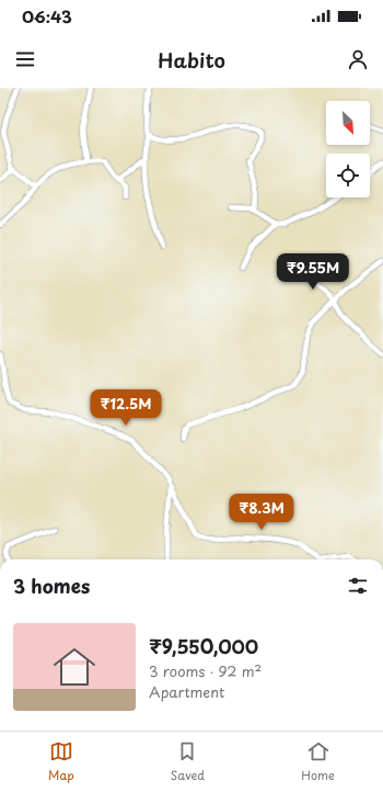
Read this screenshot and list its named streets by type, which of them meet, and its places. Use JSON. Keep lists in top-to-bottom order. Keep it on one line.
{"north":"bottom right","page":{"status":"06:43","header":"Habito","price":["₹9.55M","₹12.5M","₹8.3M"],"heading":"3 homes","list":[{"name":"₹9,550,000","note":"3 rooms · 92 m² · Apartment"}],"tabs":["Map","Saved","Home"]}}
